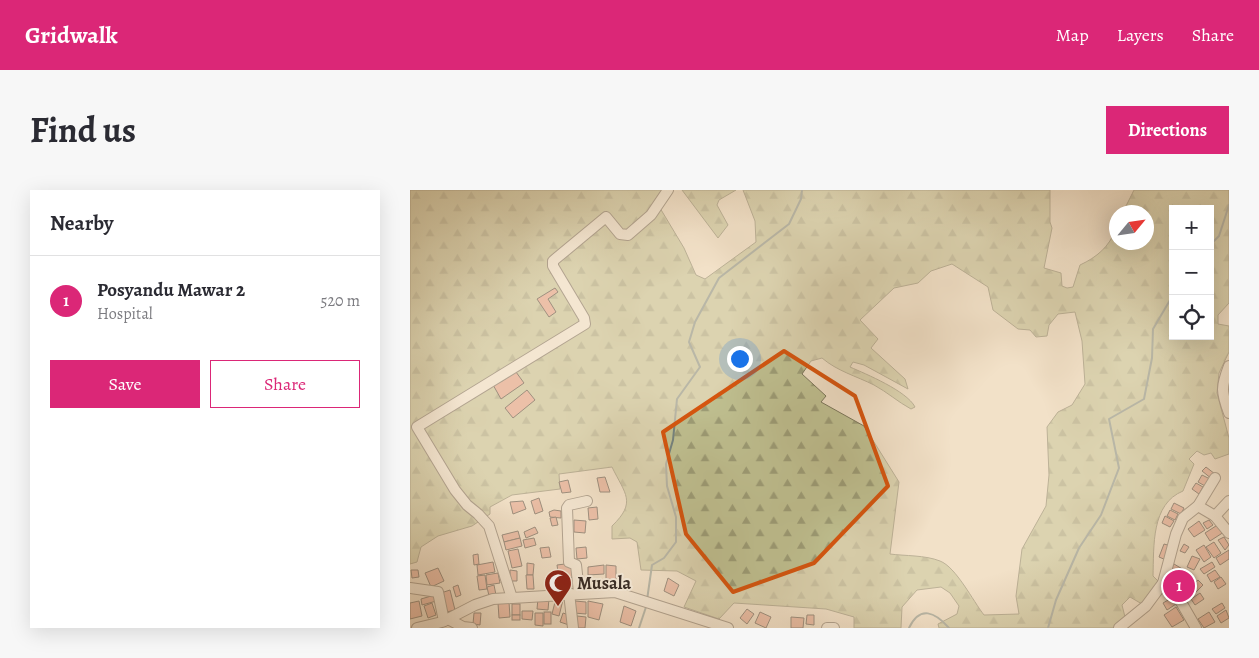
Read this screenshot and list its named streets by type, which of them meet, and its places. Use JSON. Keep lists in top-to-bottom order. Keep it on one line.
{"places":{"mosque":["Musala"]},"north":"top right","page":{"header":"Gridwalk","nav":["Map","Layers","Share"],"title":"Find us","buttons":["Directions",["Save","Share"]],"heading":"Nearby","map_buttons":["+","−"],"list":[{"mark":"1","name":"Posyandu Mawar 2","note":"Hospital","value":"520 m"}],"pins":"1"}}
